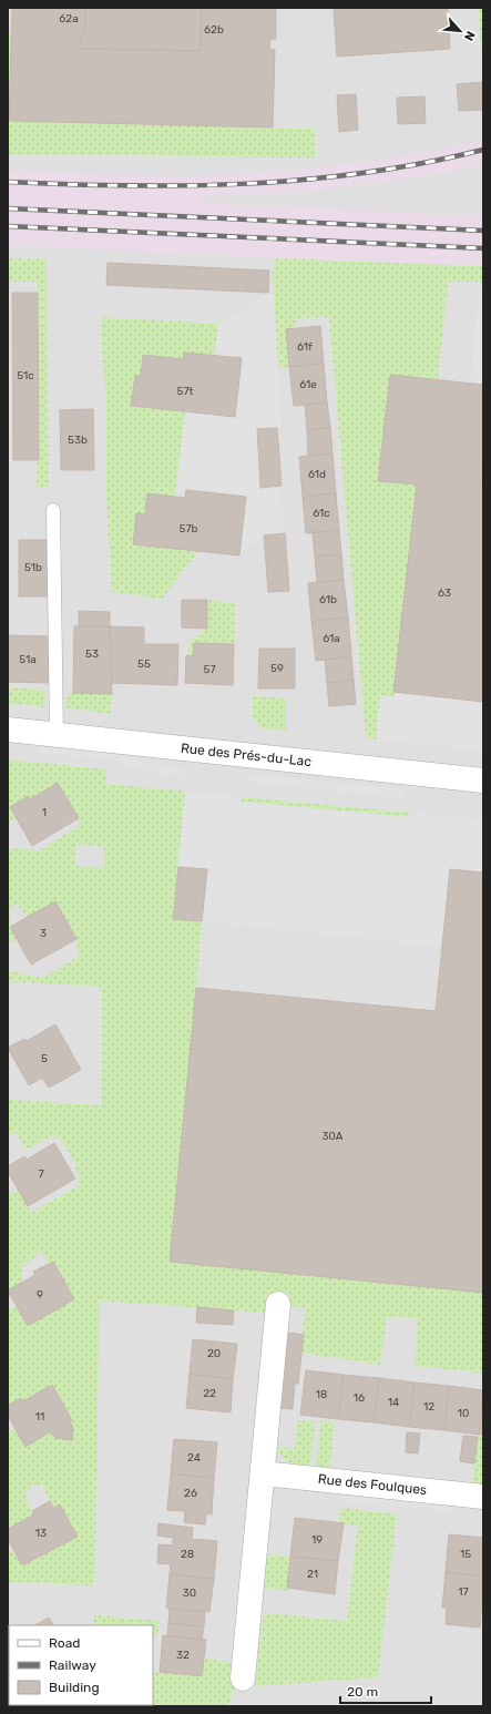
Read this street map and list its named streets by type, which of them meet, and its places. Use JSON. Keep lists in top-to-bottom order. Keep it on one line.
{"streets":{"street":["Rue des Prés-du-Lac","Rue des Foulques"]},"house_numbers":["62a","62b","61f","51c","61e","57t","53b","61d","61c","57b","51b","63","61b","61a","53","51a","55","59","57","1","3","5","30A","7","9","20","22","18","16","14","12","10","11","24","26","13","19","28","15","21","17","30","32"],"legend":["Road","Railway","Building"],"scale_bar":"20 m","north":"bottom right"}
